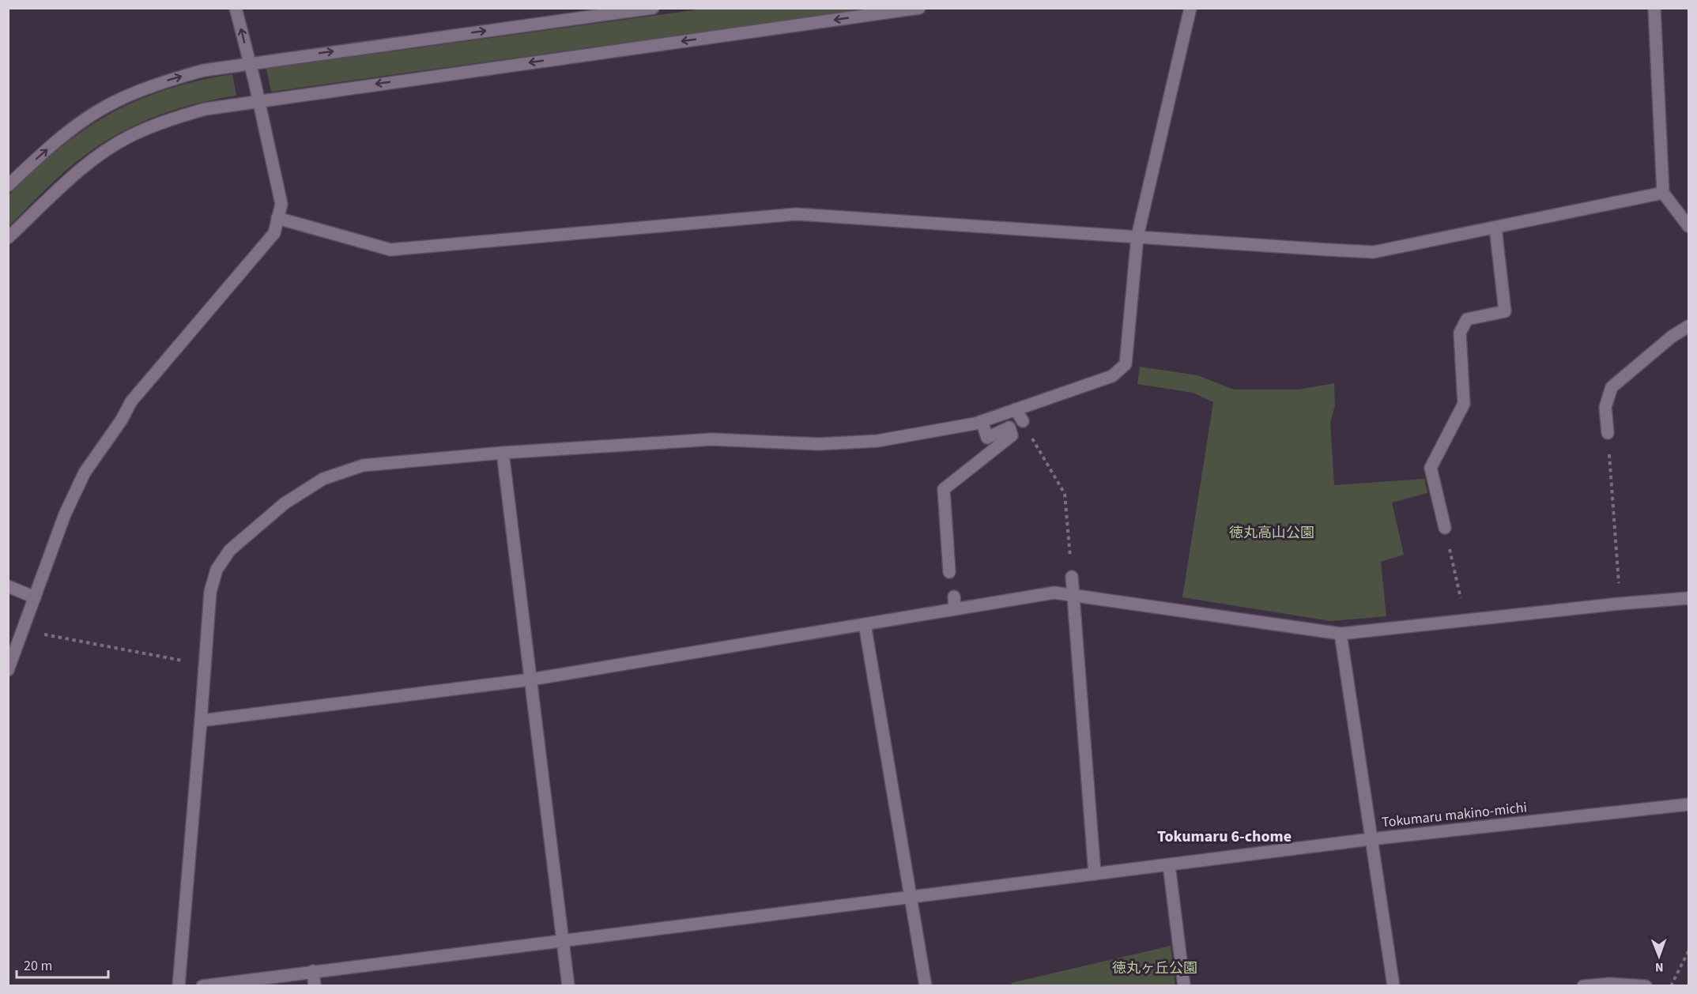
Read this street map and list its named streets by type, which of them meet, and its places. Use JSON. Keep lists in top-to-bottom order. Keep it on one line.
{"streets":{"street":["Tokumaru makino-michi"]},"districts":["Tokumaru 6-chome"],"parks":["徳丸高山公園","徳丸ヶ丘公園"],"scale_bar":"20 m","north":"bottom"}
